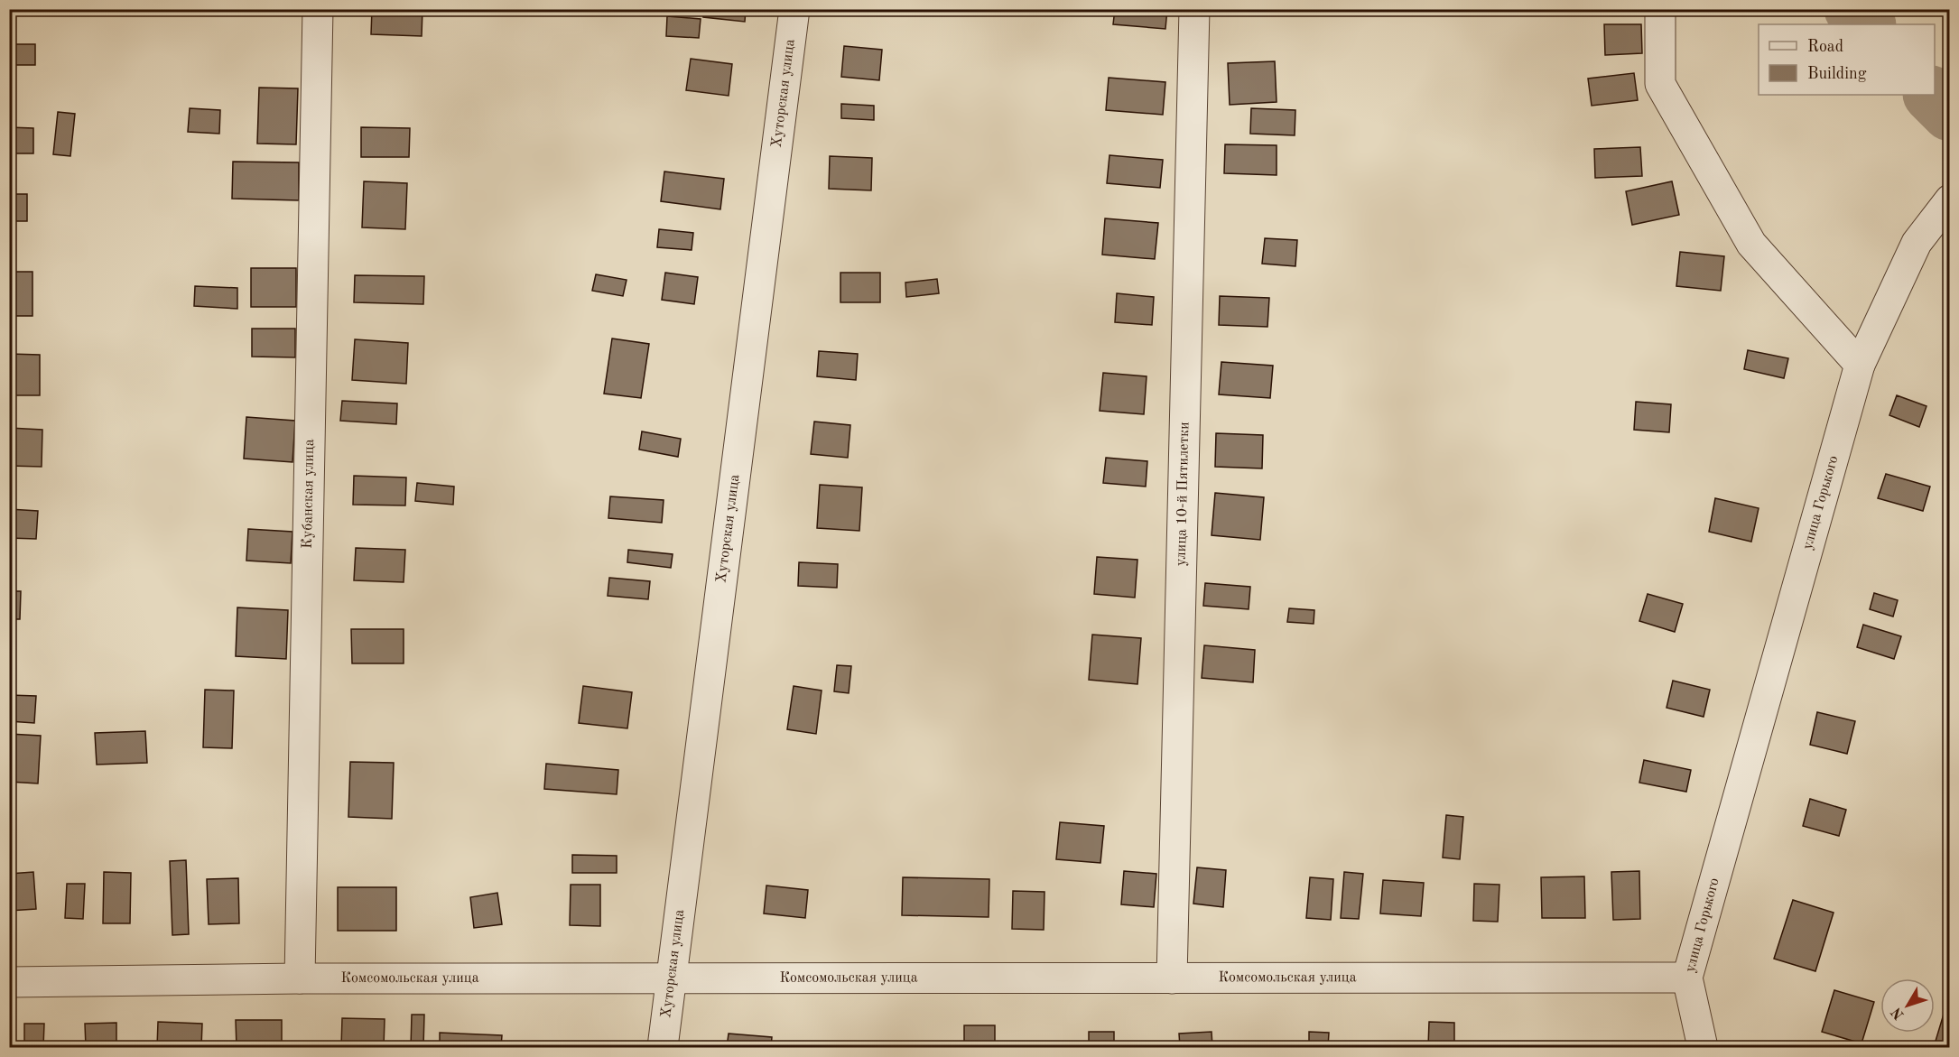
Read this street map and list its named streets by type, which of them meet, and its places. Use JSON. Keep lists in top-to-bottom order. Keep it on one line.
{"streets":{"street":["Хуторская улица","Кубанская улица","улица 10-й Пятилетки","улица Горького","Комсомольская улица"]},"crossings":[["Хуторская улица","Комсомольская улица"],["Кубанская улица","Комсомольская улица"],["улица 10-й Пятилетки","Комсомольская улица"],["улица Горького","Комсомольская улица"]],"legend":["Road","Building"],"north":"bottom left"}
